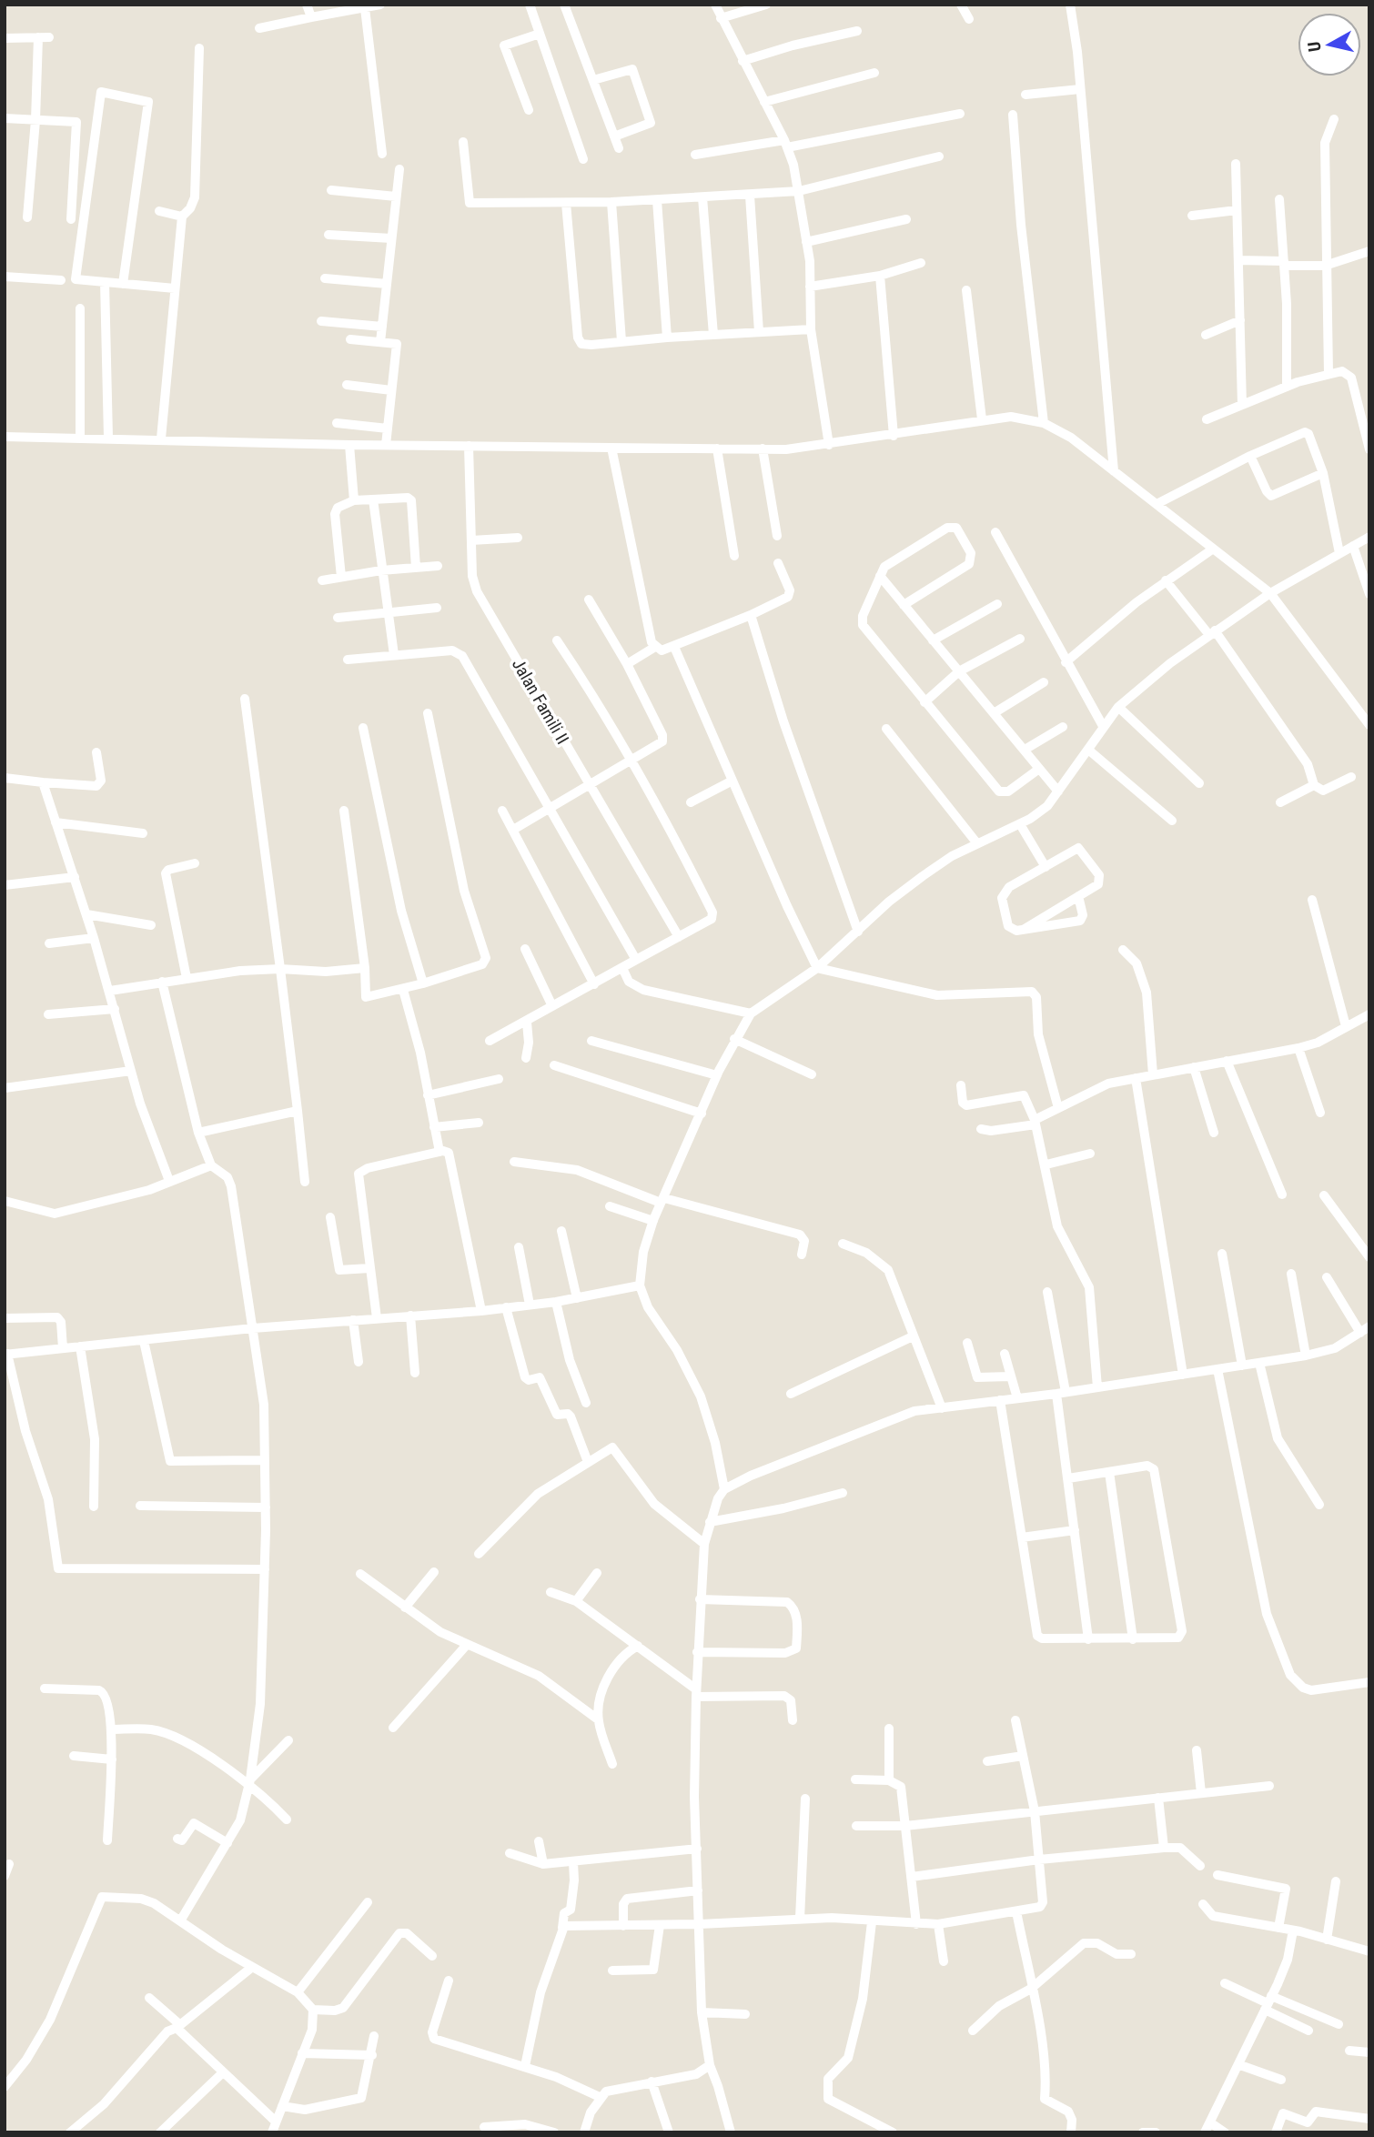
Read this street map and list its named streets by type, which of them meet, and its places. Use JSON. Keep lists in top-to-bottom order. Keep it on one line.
{"streets":{"street":["Jalan Famili II"]},"north":"left"}
